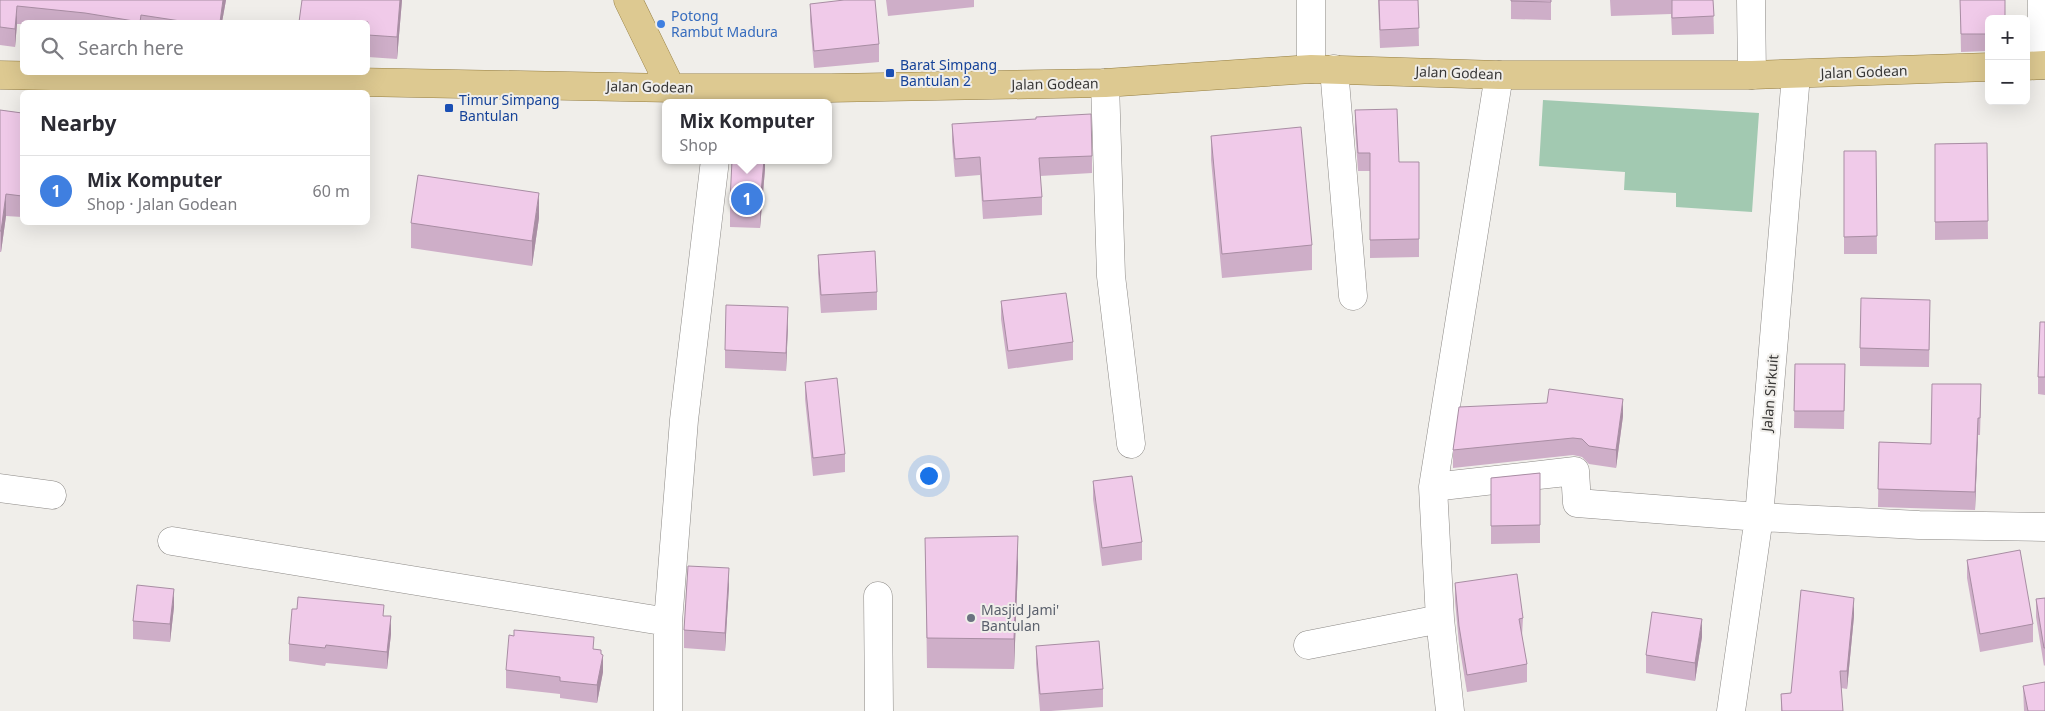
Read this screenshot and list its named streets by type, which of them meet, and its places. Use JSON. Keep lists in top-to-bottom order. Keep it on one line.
{"streets":{"main road":["Jalan Godean"],"street":["Jalan Sirkuit"]},"crossings":[["Jalan Godean","Jalan Sirkuit"]],"places":{"other":["Potong Rambut Madura","Masjid Jami' Bantulan"],"transit":["Barat Simpang Bantulan 2","Timur Simpang Bantulan"]},"page":{"map_buttons":["+","−"],"search":"Search here","heading":"Nearby","popup":["Mix Komputer","Shop"],"list":[{"mark":"1","name":"Mix Komputer","note":"Shop · Jalan Godean","value":"60 m"}],"pins":"1"}}
